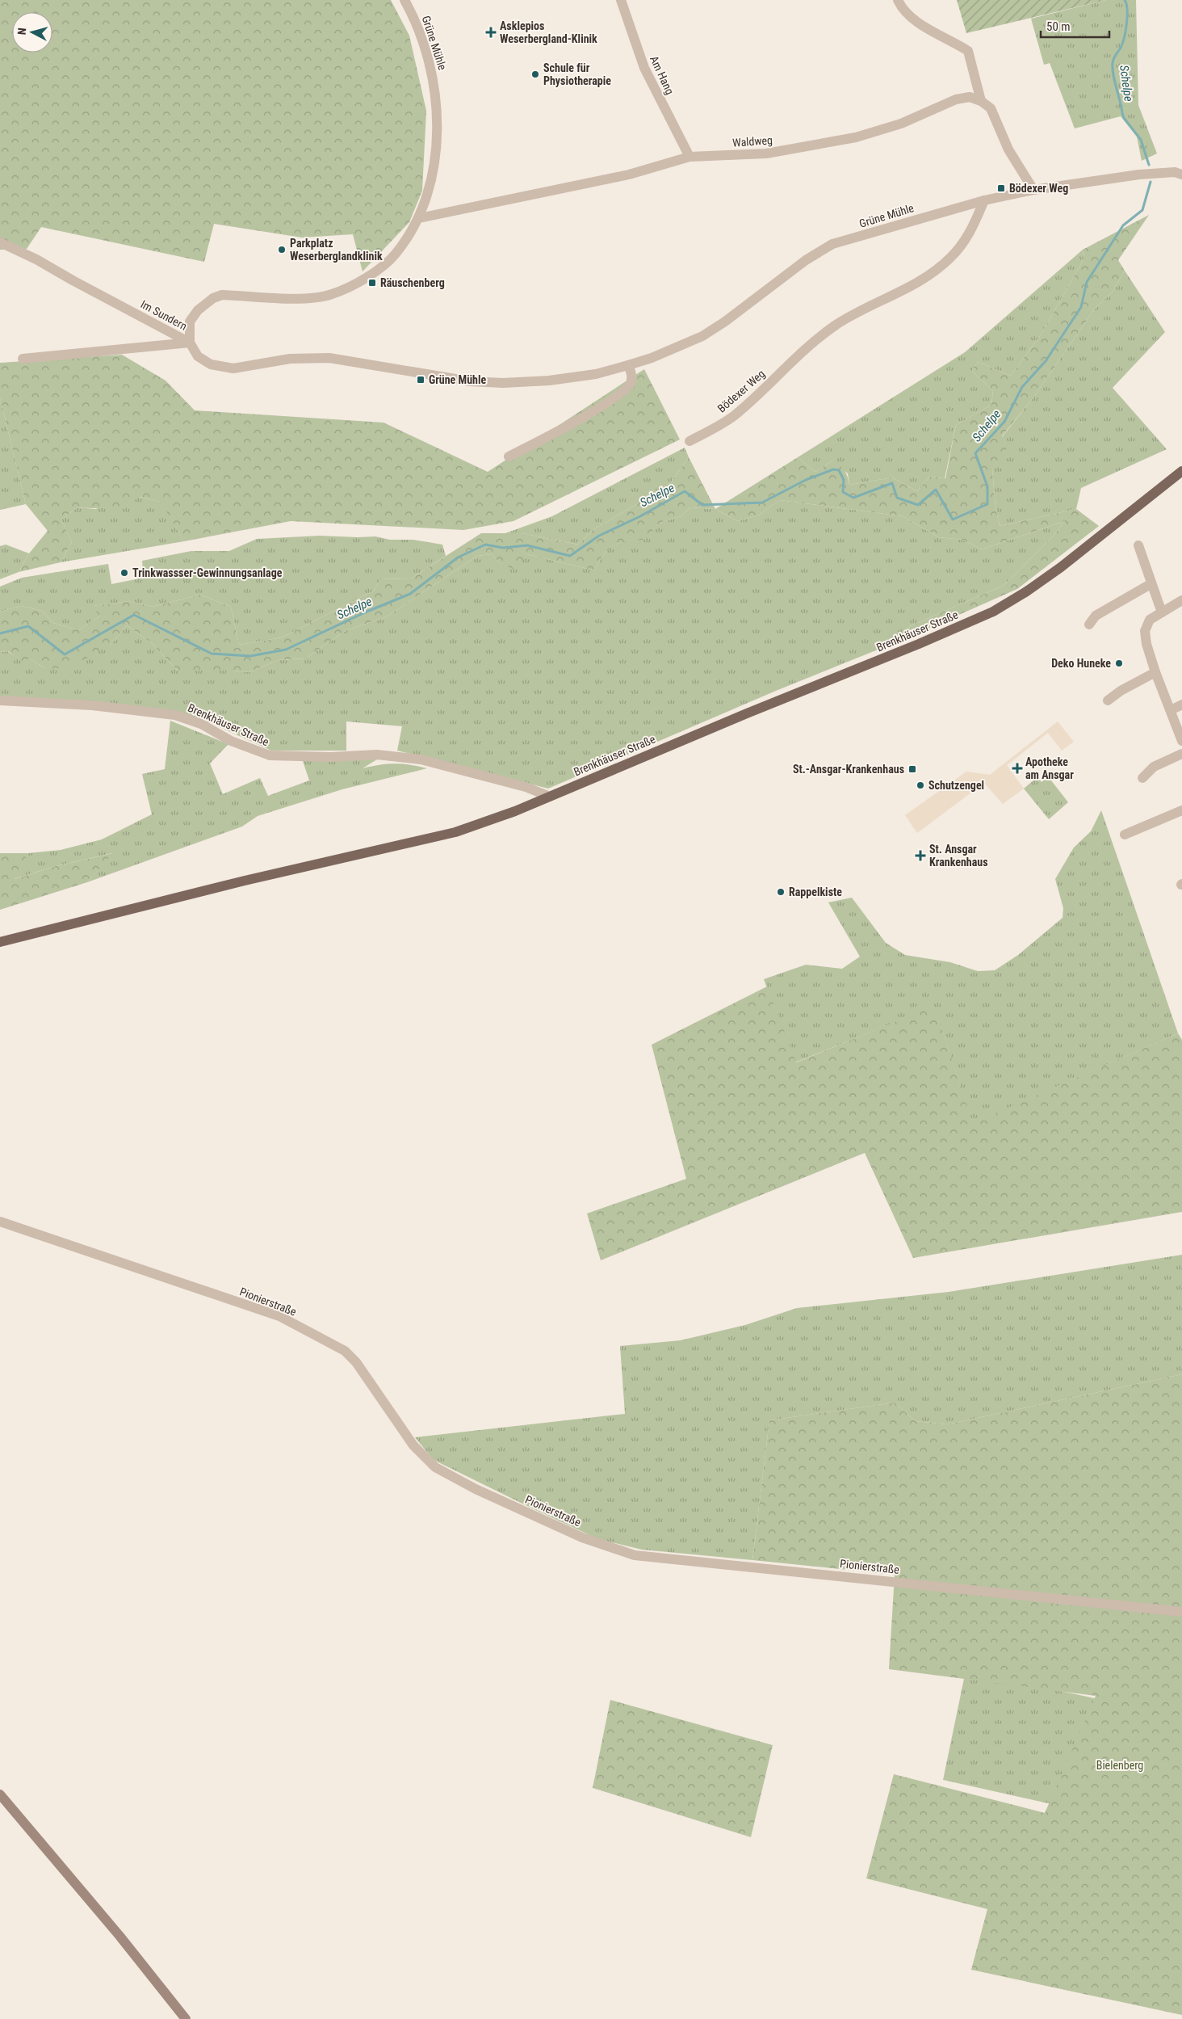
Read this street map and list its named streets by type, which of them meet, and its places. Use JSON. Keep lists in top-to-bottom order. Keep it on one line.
{"streets":{"main road":["Brenkhäuser Straße"],"street":["Grüne Mühle","Am Hang","Waldweg","Im Sundern","Bödexer Weg","Pionierstraße"]},"crossings":[["Grüne Mühle","Waldweg"],["Grüne Mühle","Im Sundern"],["Grüne Mühle","Bödexer Weg"],["Am Hang","Waldweg"]],"water":["Schelpe"],"parks":["Bielenberg"],"places":{"health":["Asklepios Weserbergland-Klinik","Apotheke am Ansgar","St. Ansgar Krankenhaus"],"other":["Schule für Physiotherapie","Parkplatz Weserberglandklinik","Trinkwassser-Gewinnungsanlage","Deko Huneke","Schutzengel","Rappelkiste"],"transit":["Bödexer Weg","Räuschenberg","Grüne Mühle","St.-Ansgar-Krankenhaus"]},"scale_bar":"50 m","north":"left"}
